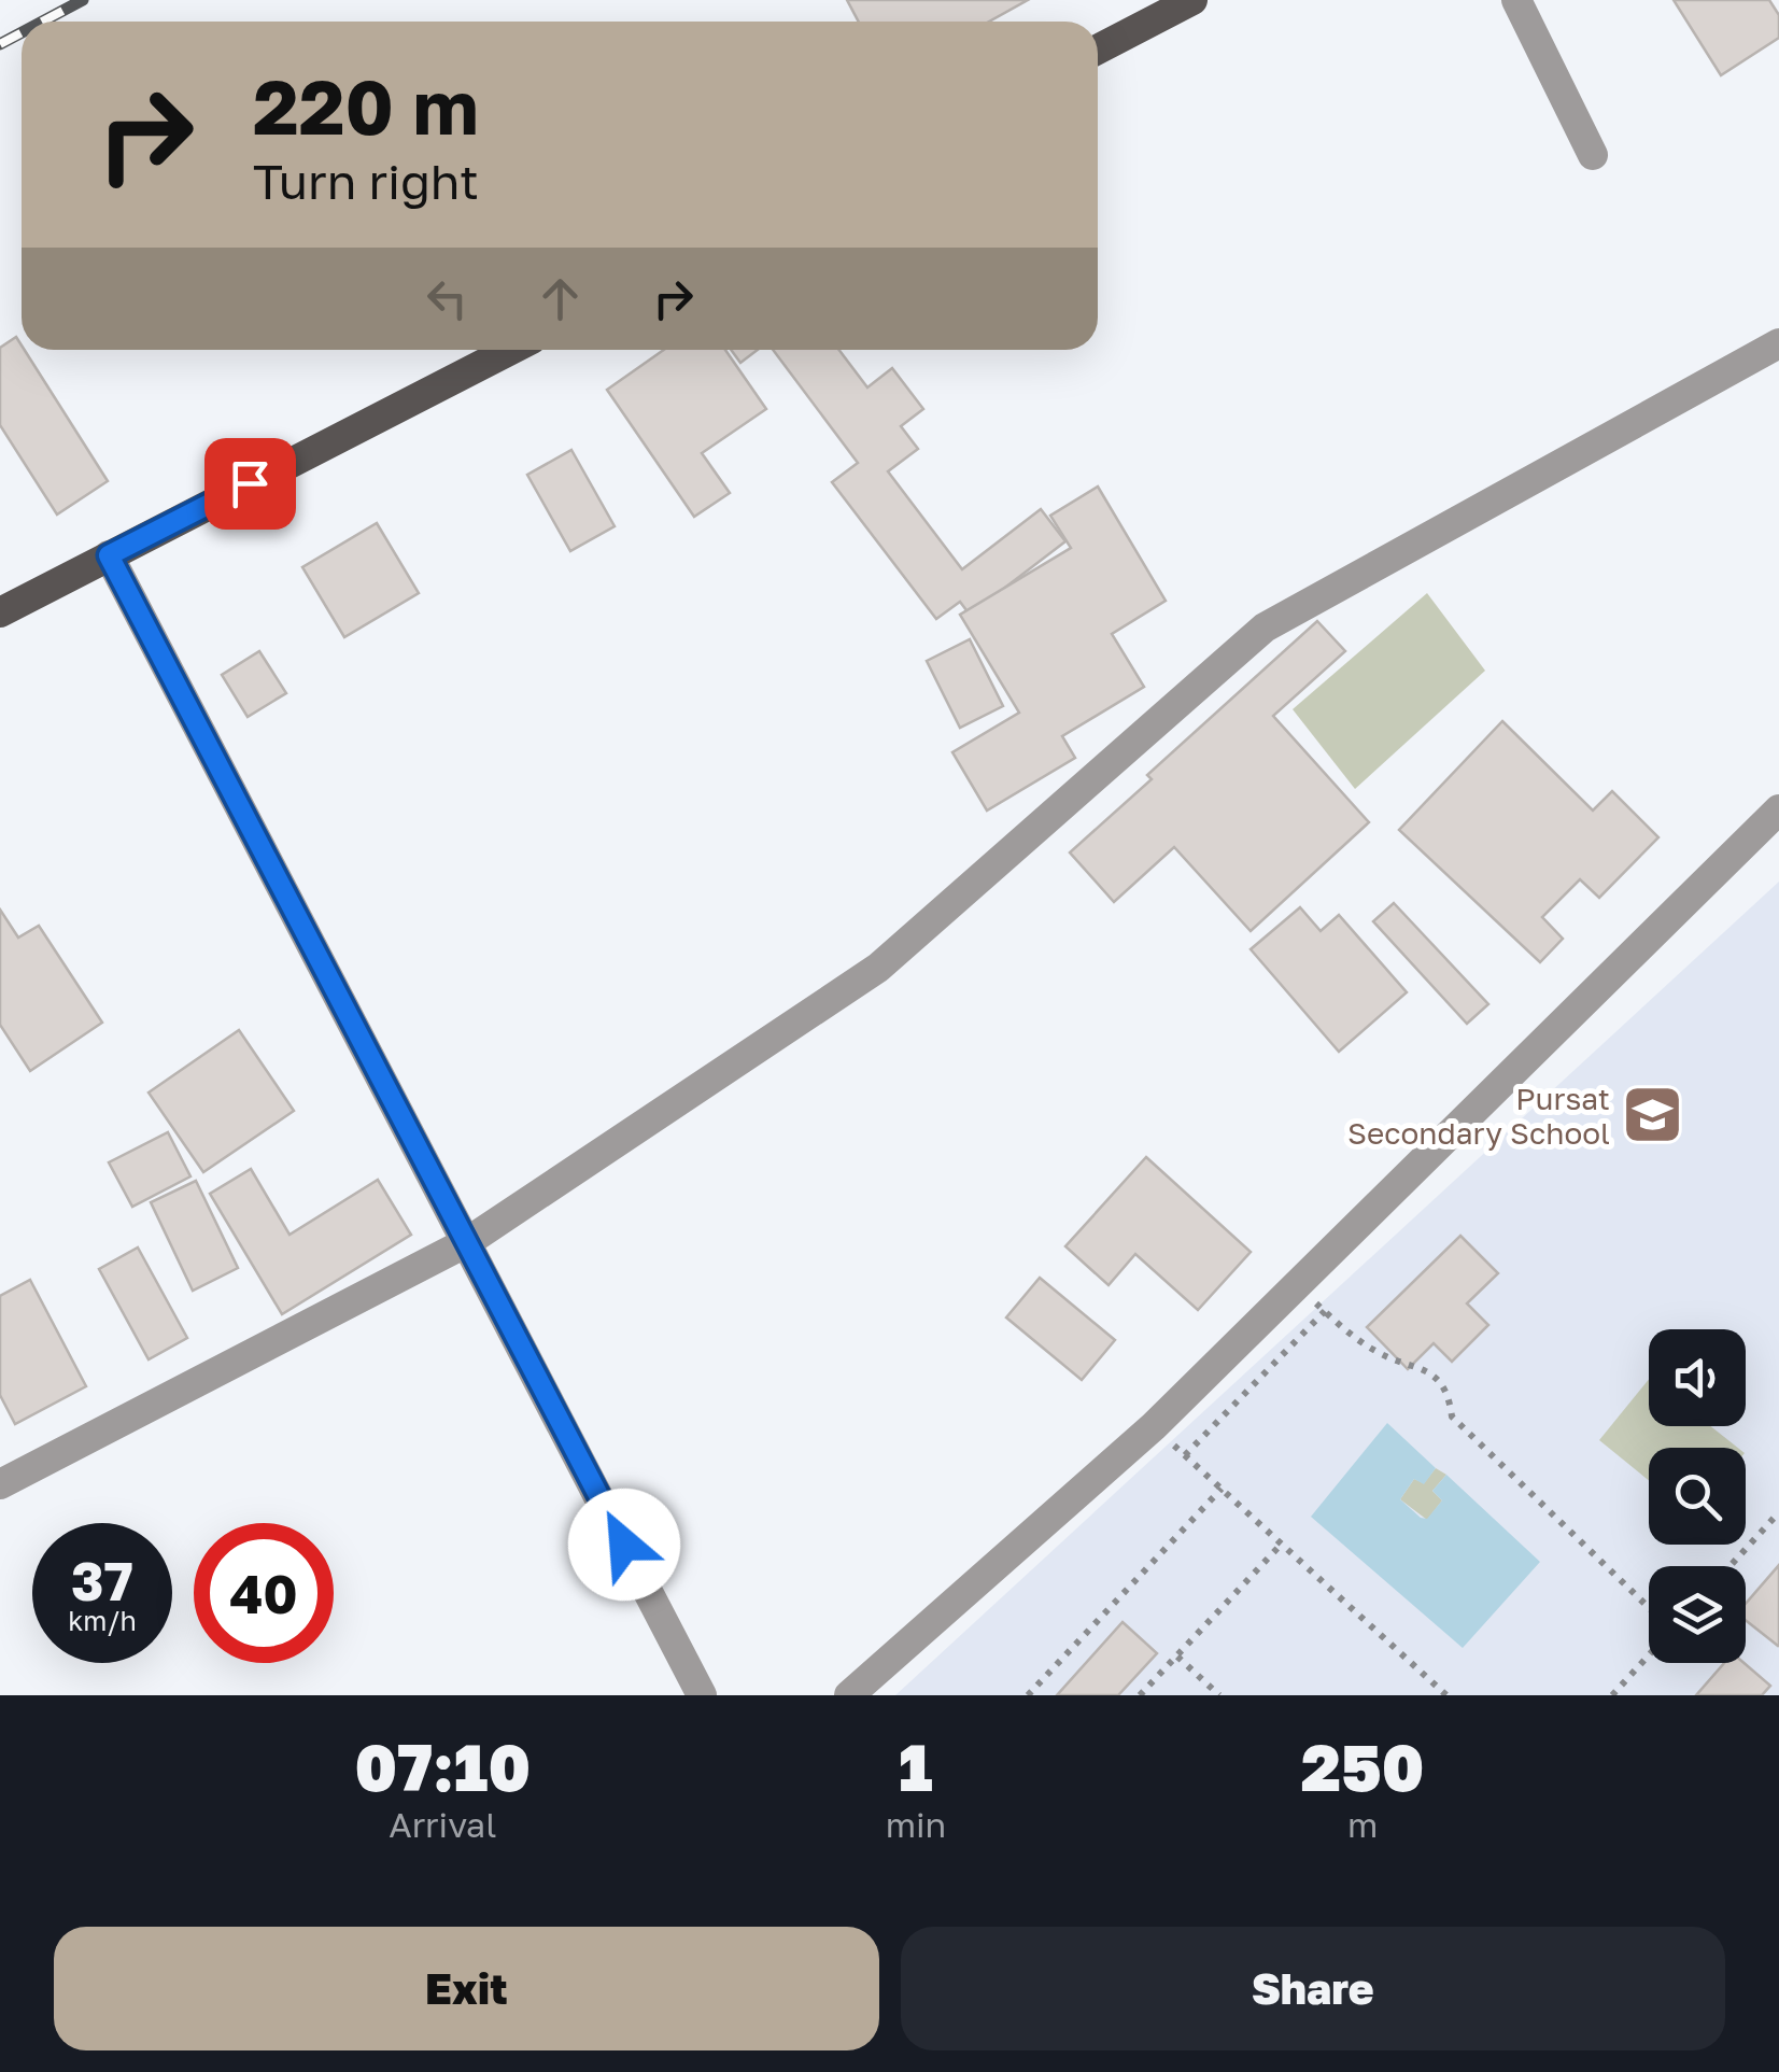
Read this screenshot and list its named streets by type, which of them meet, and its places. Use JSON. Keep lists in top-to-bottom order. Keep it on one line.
{"places":{"school or university":["Pursat Secondary School"]},"page":{"turn":["220 m","Turn right"],"speed":"37 km/h","limit":"40","eta":["07:10","Arrival","1","min","250","m"],"buttons":["Exit","Share"]}}
